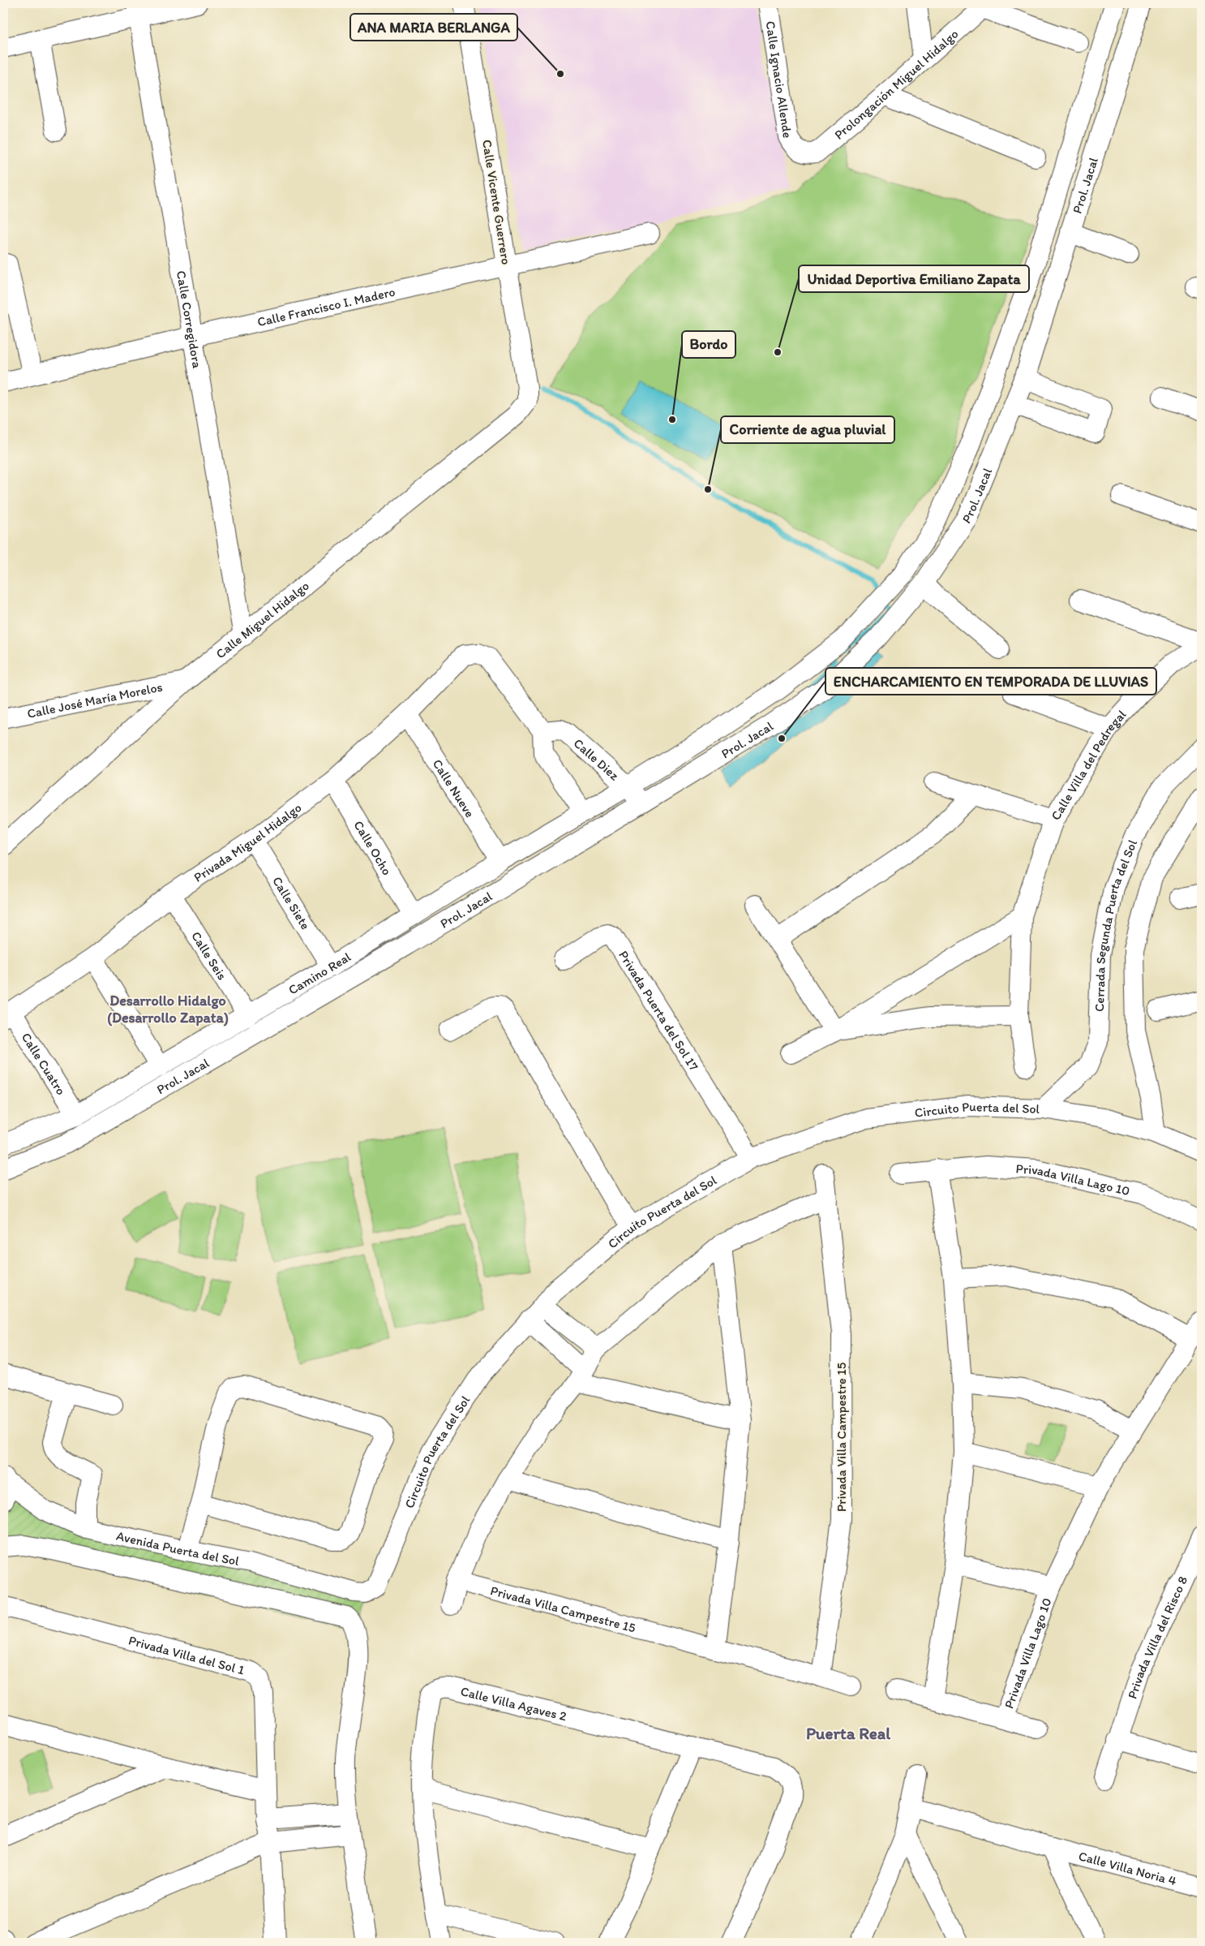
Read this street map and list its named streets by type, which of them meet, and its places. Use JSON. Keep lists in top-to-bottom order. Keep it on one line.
{"streets":{"street":["Calle Ignacio Allende","Prolongación Miguel Hidalgo","Prol. Jacal","Calle Vicente Guerrero","Calle Francisco I. Madero","Calle Corregidora","Calle Miguel Hidalgo","Calle José María Morelos","Calle Diez","Calle Villa del Pedregal","Calle Nueve","Privada Miguel Hidalgo","Calle Ocho","Calle Siete","Cerrada Segunda Puerta del Sol","Calle Seis","Camino Real","Privada Puerta del Sol 17","Calle Cuatro","Circuito Puerta del Sol","Privada Villa Lago 10","Privada Villa Campestre 15","Avenida Puerta del Sol","Privada Villa del Risco 8","Privada Villa del Sol 1","Calle Villa Agaves 2","Calle Villa Noria 4"]},"crossings":[["Calle Ignacio Allende","Prolongación Miguel Hidalgo"],["Prol. Jacal","Calle Diez"],["Prol. Jacal","Camino Real"],["Calle Vicente Guerrero","Calle Francisco I. Madero"],["Calle Vicente Guerrero","Calle Miguel Hidalgo"],["Calle Francisco I. Madero","Calle Corregidora"],["Calle Corregidora","Calle Miguel Hidalgo"],["Calle Miguel Hidalgo","Calle José María Morelos"],["Calle Diez","Privada Miguel Hidalgo"],["Calle Diez","Camino Real"],["Calle Nueve","Privada Miguel Hidalgo"],["Calle Nueve","Camino Real"],["Privada Miguel Hidalgo","Calle Ocho"],["Privada Miguel Hidalgo","Calle Siete"],["Privada Miguel Hidalgo","Calle Seis"],["Privada Miguel Hidalgo","Calle Cuatro"],["Calle Ocho","Camino Real"],["Calle Siete","Camino Real"],["Cerrada Segunda Puerta del Sol","Circuito Puerta del Sol"],["Calle Seis","Camino Real"],["Camino Real","Calle Cuatro"],["Privada Puerta del Sol 17","Circuito Puerta del Sol"],["Circuito Puerta del Sol","Avenida Puerta del Sol"]],"districts":["Desarrollo Hidalgo (Desarrollo Zapata)","Puerta Real"],"places":["ANA MARIA BERLANGA","Unidad Deportiva Emiliano Zapata","Bordo","Corriente de agua pluvial","ENCHARCAMIENTO EN TEMPORADA DE LLUVIAS"]}
